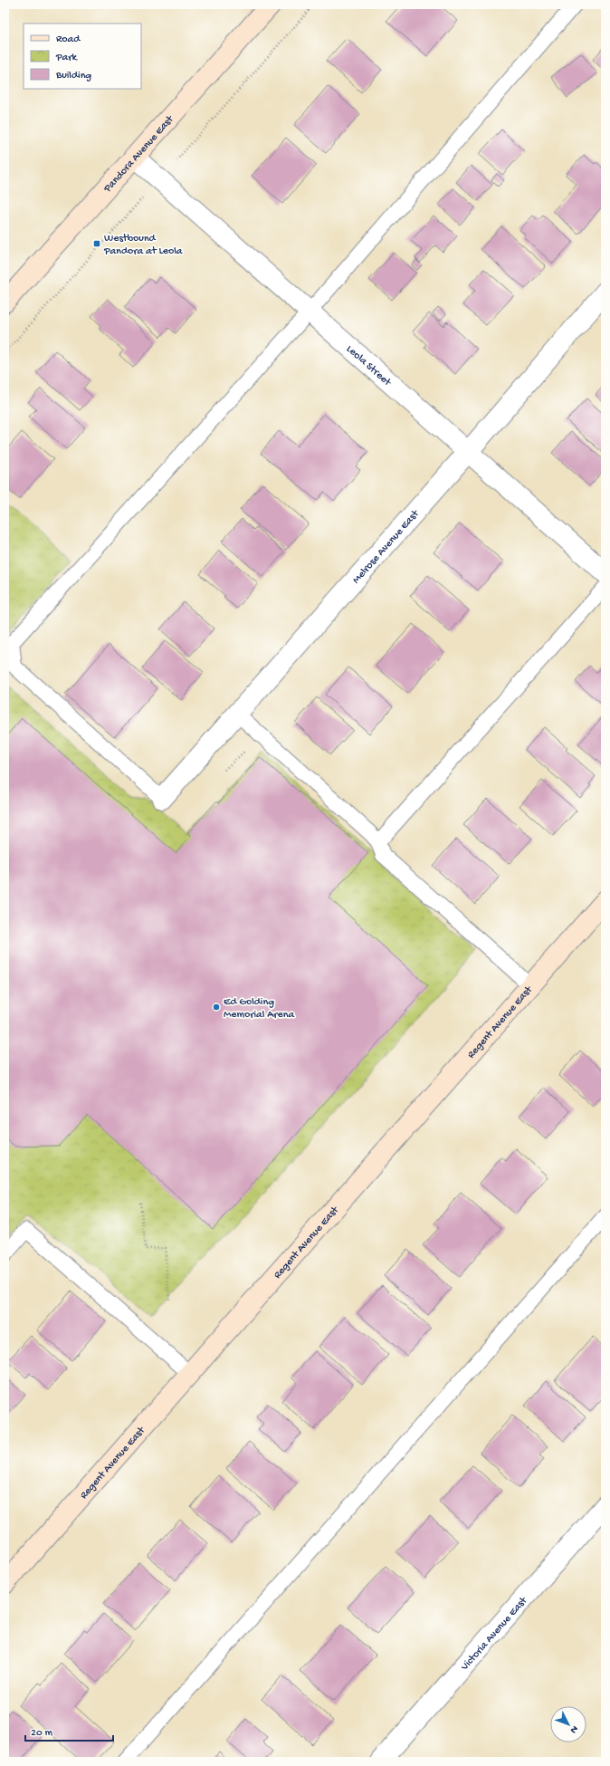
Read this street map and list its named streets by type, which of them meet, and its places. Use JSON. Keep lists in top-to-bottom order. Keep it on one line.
{"streets":{"street":["Pandora Avenue East","Leola Street","Melrose Avenue East","Regent Avenue East","Victoria Avenue East"]},"crossings":[["Pandora Avenue East","Leola Street"],["Leola Street","Melrose Avenue East"]],"places":{"transit":["Westbound Pandora at Leola"],"other":["Ed Golding Memorial Arena"]},"legend":["Road","Park","Building"],"scale_bar":"20 m","north":"bottom right"}
